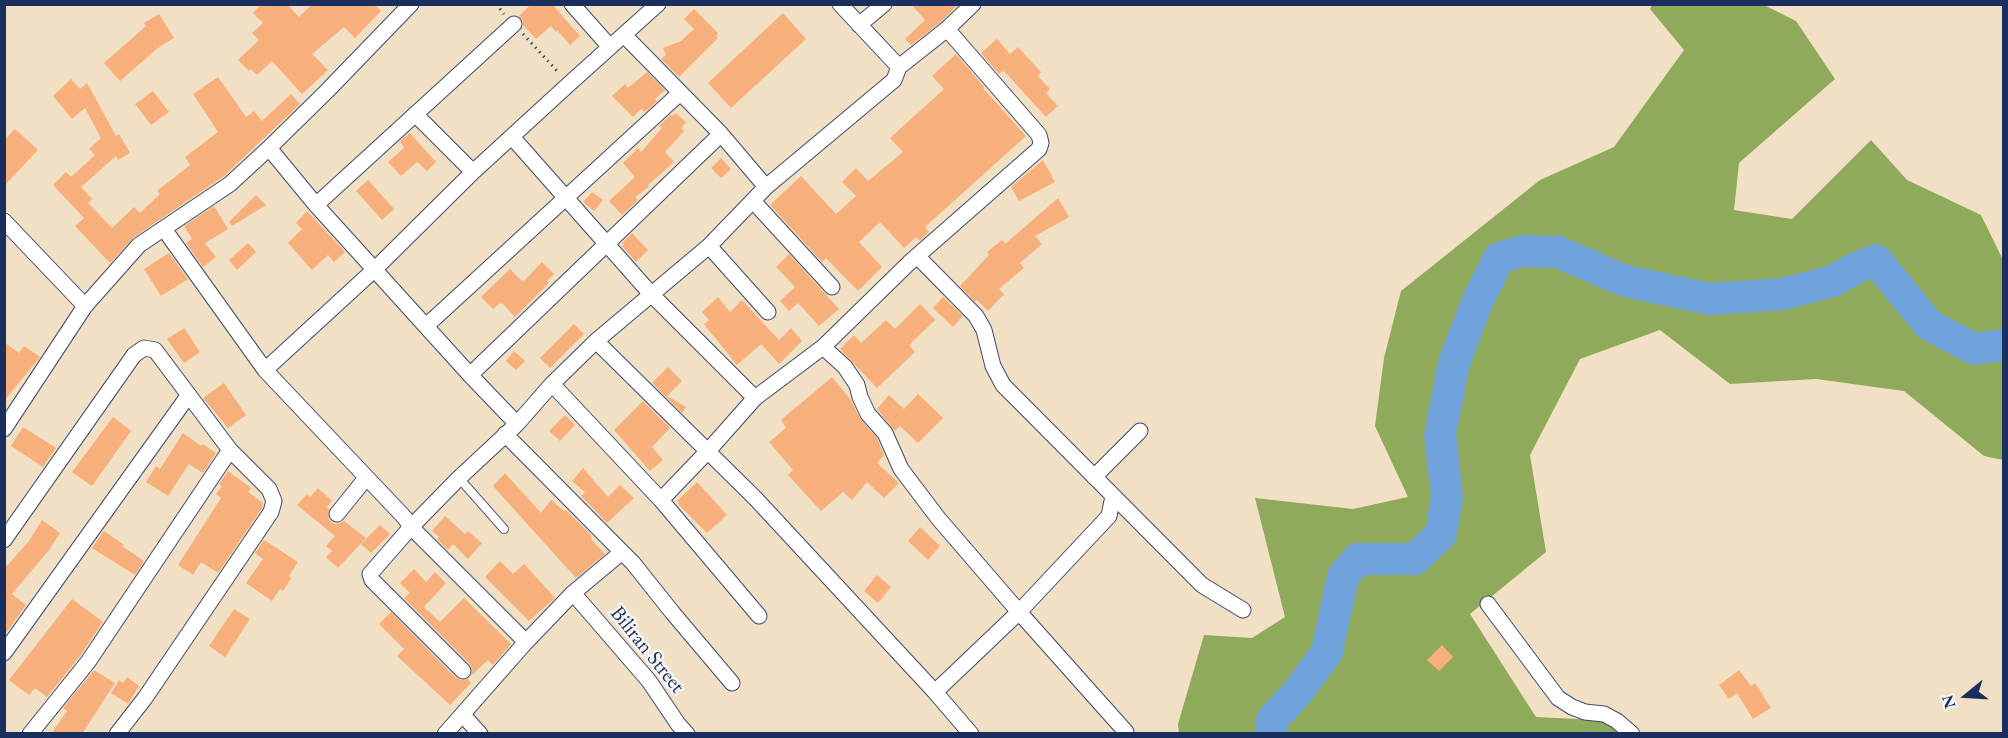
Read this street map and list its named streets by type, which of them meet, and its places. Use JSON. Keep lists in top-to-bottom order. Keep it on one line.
{"streets":{"street":["Biliran Street"]},"north":"left"}
